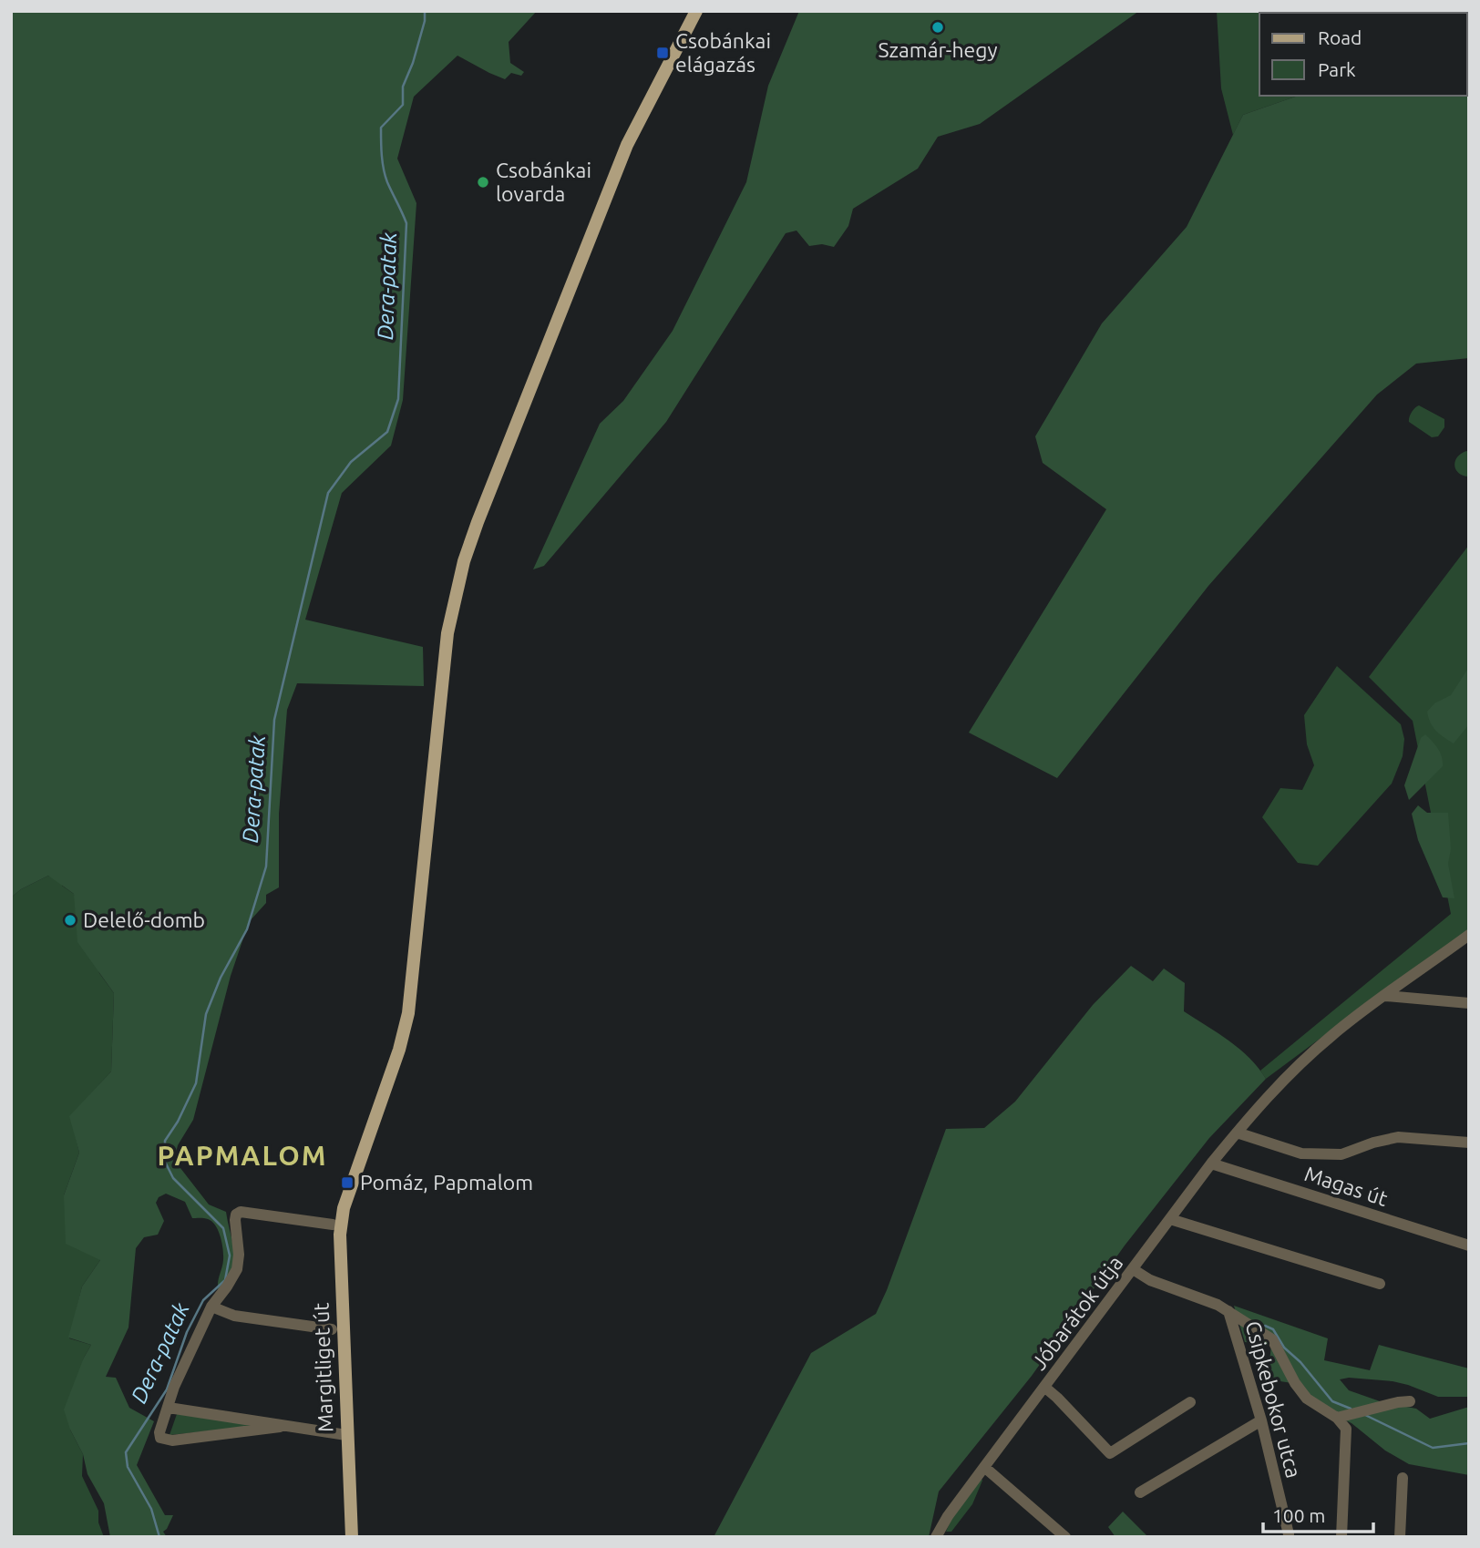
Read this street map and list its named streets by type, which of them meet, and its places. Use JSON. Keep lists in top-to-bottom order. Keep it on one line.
{"streets":{"main road":["Margitliget út"],"street":["Magas út","Jóbarátok útja","Csipkebokor utca"]},"crossings":[["Magas út","Jóbarátok útja"]],"districts":["PAPMALOM"],"water":["Dera-patak"],"places":{"other":["Szamár-hegy","Csobánkai lovarda","Delelő-domb"],"transit":["Csobánkai elágazás","Pomáz, Papmalom"]},"legend":["Road","Park"],"scale_bar":"100 m"}
